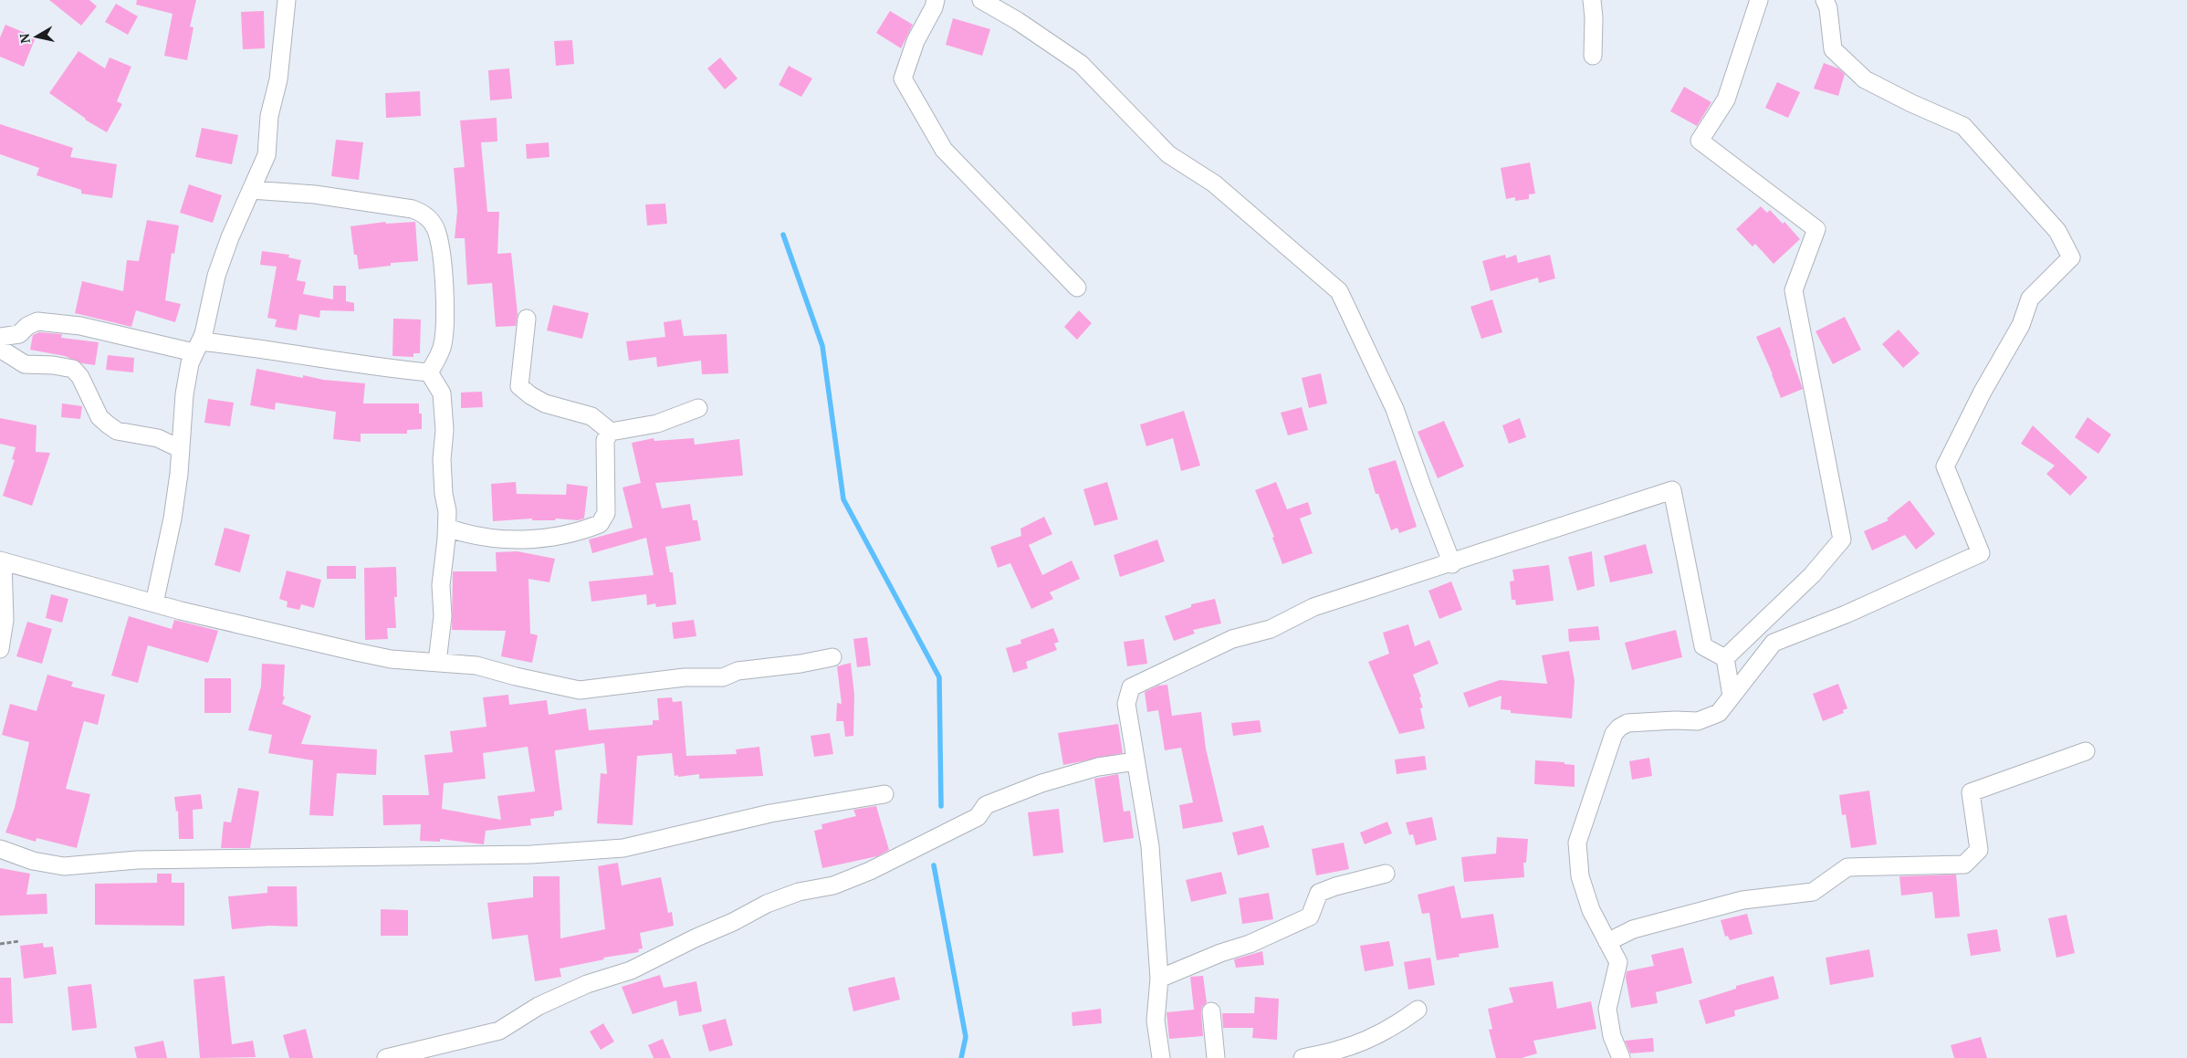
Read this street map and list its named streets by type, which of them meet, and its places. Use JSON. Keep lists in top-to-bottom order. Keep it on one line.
{"north":"left"}
